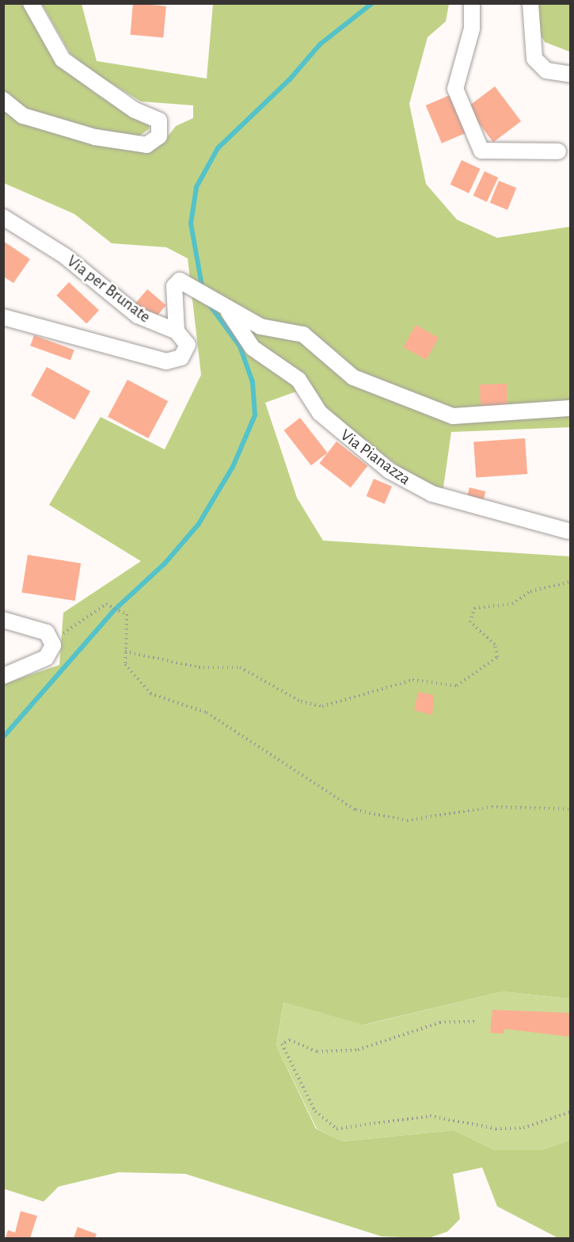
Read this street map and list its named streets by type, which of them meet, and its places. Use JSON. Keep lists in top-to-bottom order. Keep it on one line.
{"streets":{"street":["Via per Brunate","Via Pianazza"]},"crossings":[["Via per Brunate","Via Pianazza"]]}
